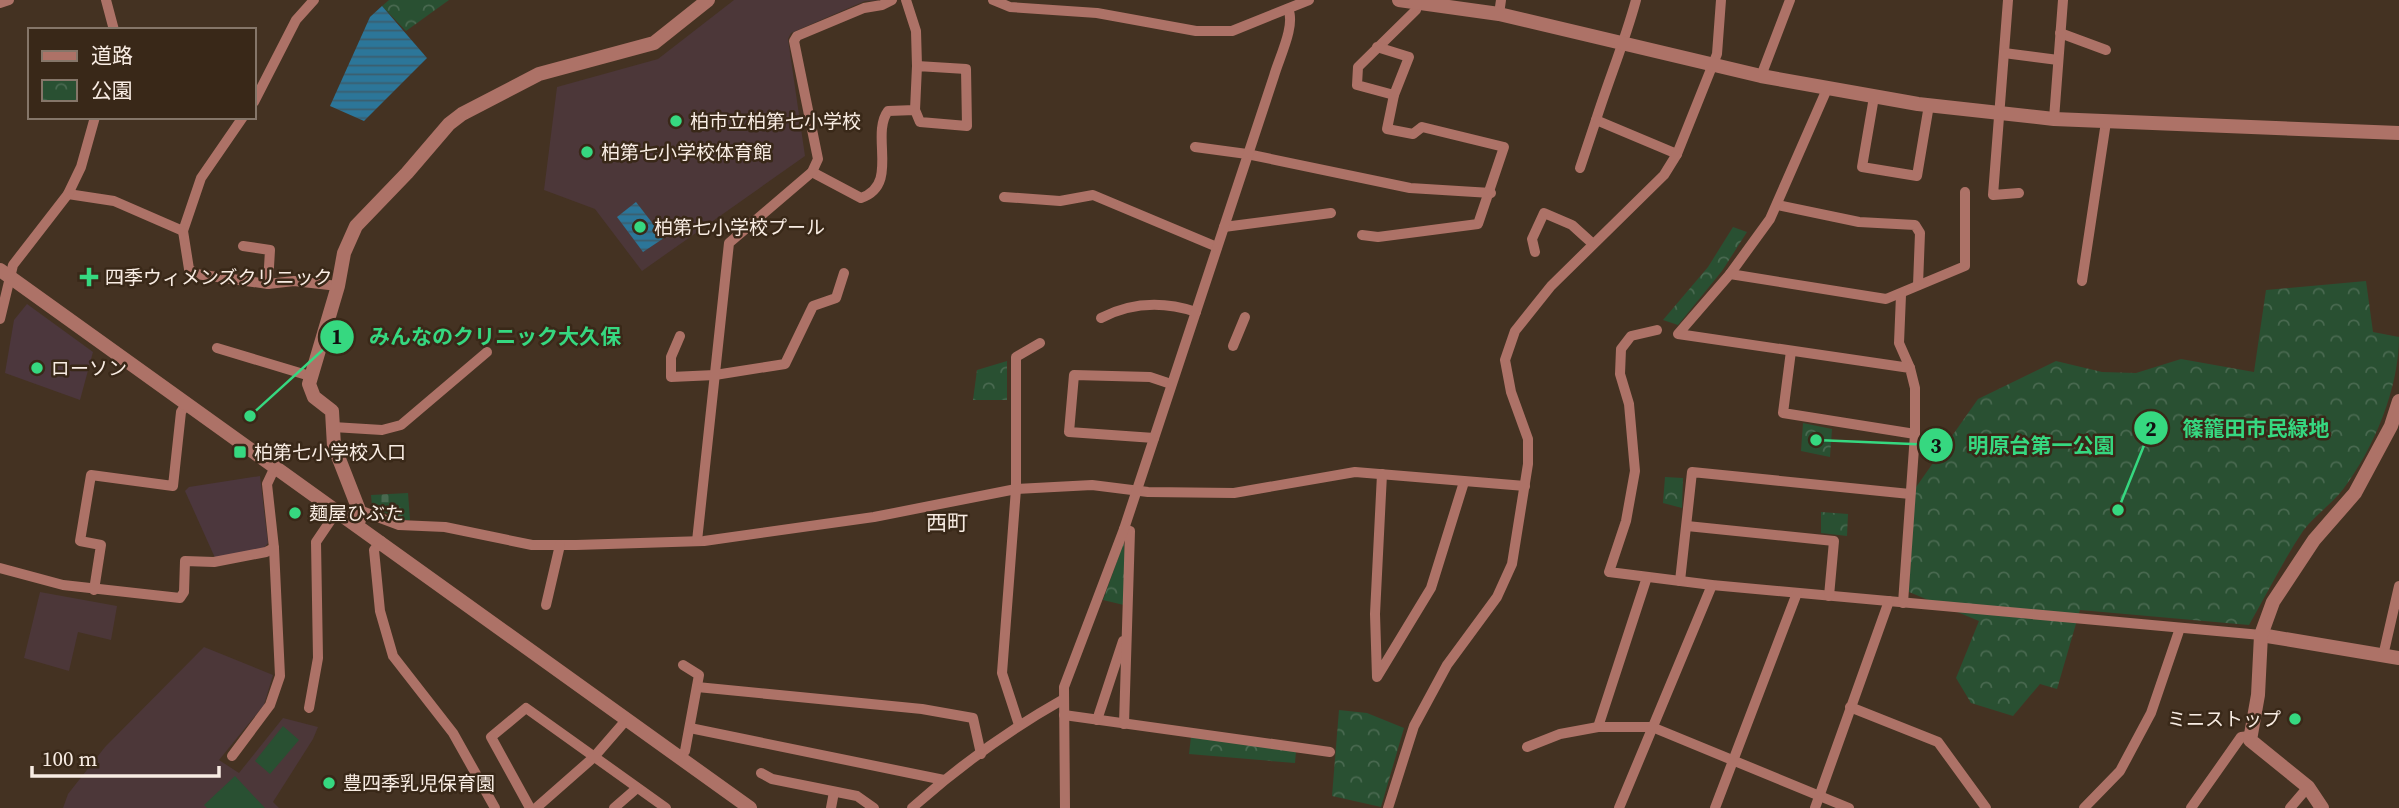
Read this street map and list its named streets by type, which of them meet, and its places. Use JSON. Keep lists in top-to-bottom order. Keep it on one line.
{"districts":["西町"],"places":{"other":["柏市立柏第七小学校","柏第七小学校体育館","柏第七小学校プール","ローソン","みんなのクリニック大久保","明原台第一公園","篠籠田市民緑地","麺屋ひぶた","ミニストップ","豊四季乳児保育園"],"health":["四季ウィメンズクリニック"],"transit":["柏第七小学校入口"]},"legend":["道路","公園"],"scale_bar":"100 m"}
